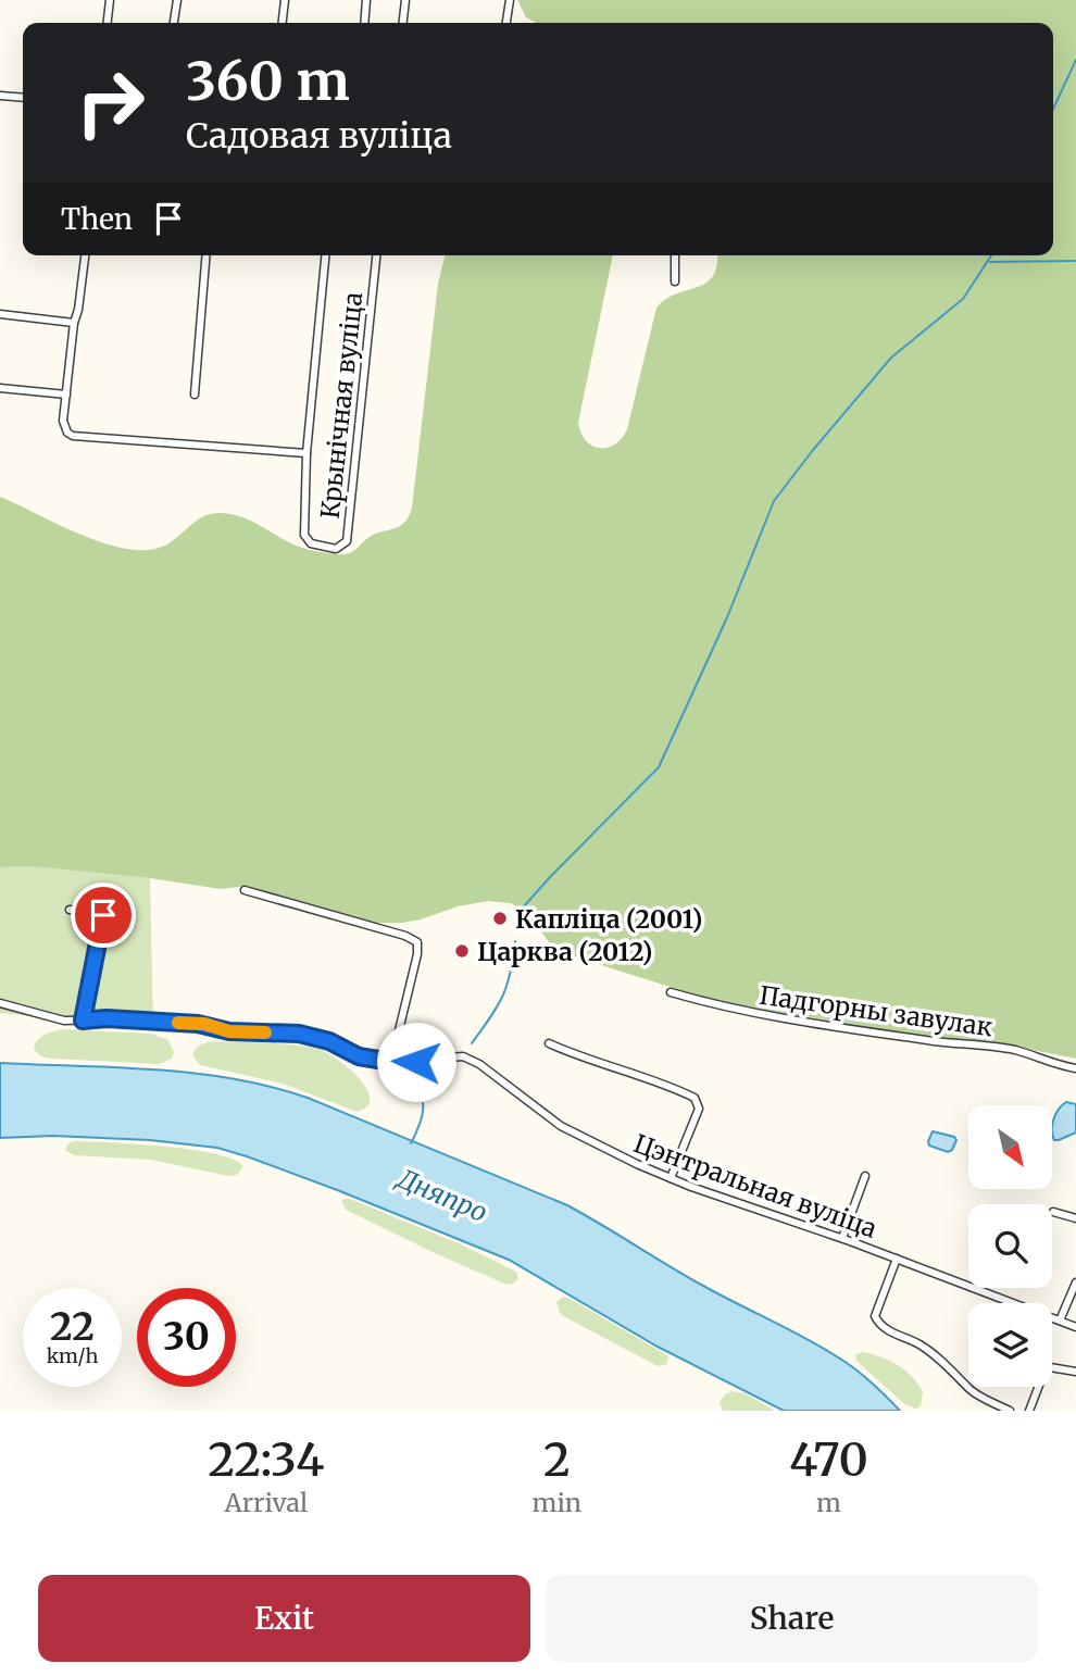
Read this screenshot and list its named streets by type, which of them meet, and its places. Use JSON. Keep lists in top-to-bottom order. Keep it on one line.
{"streets":{"street":["Крынічная вуліца","Падгорны завулак","Цэнтральная вуліца"]},"water":["Дняпро"],"places":["Капліца (2001)","Царква (2012)"],"north":"bottom right","page":{"turn":["360 m","Садовая вуліца"],"then":"Then","speed":"22 km/h","limit":"30","eta":["22:34","Arrival","2","min","470","m"],"buttons":["Exit","Share"]}}
